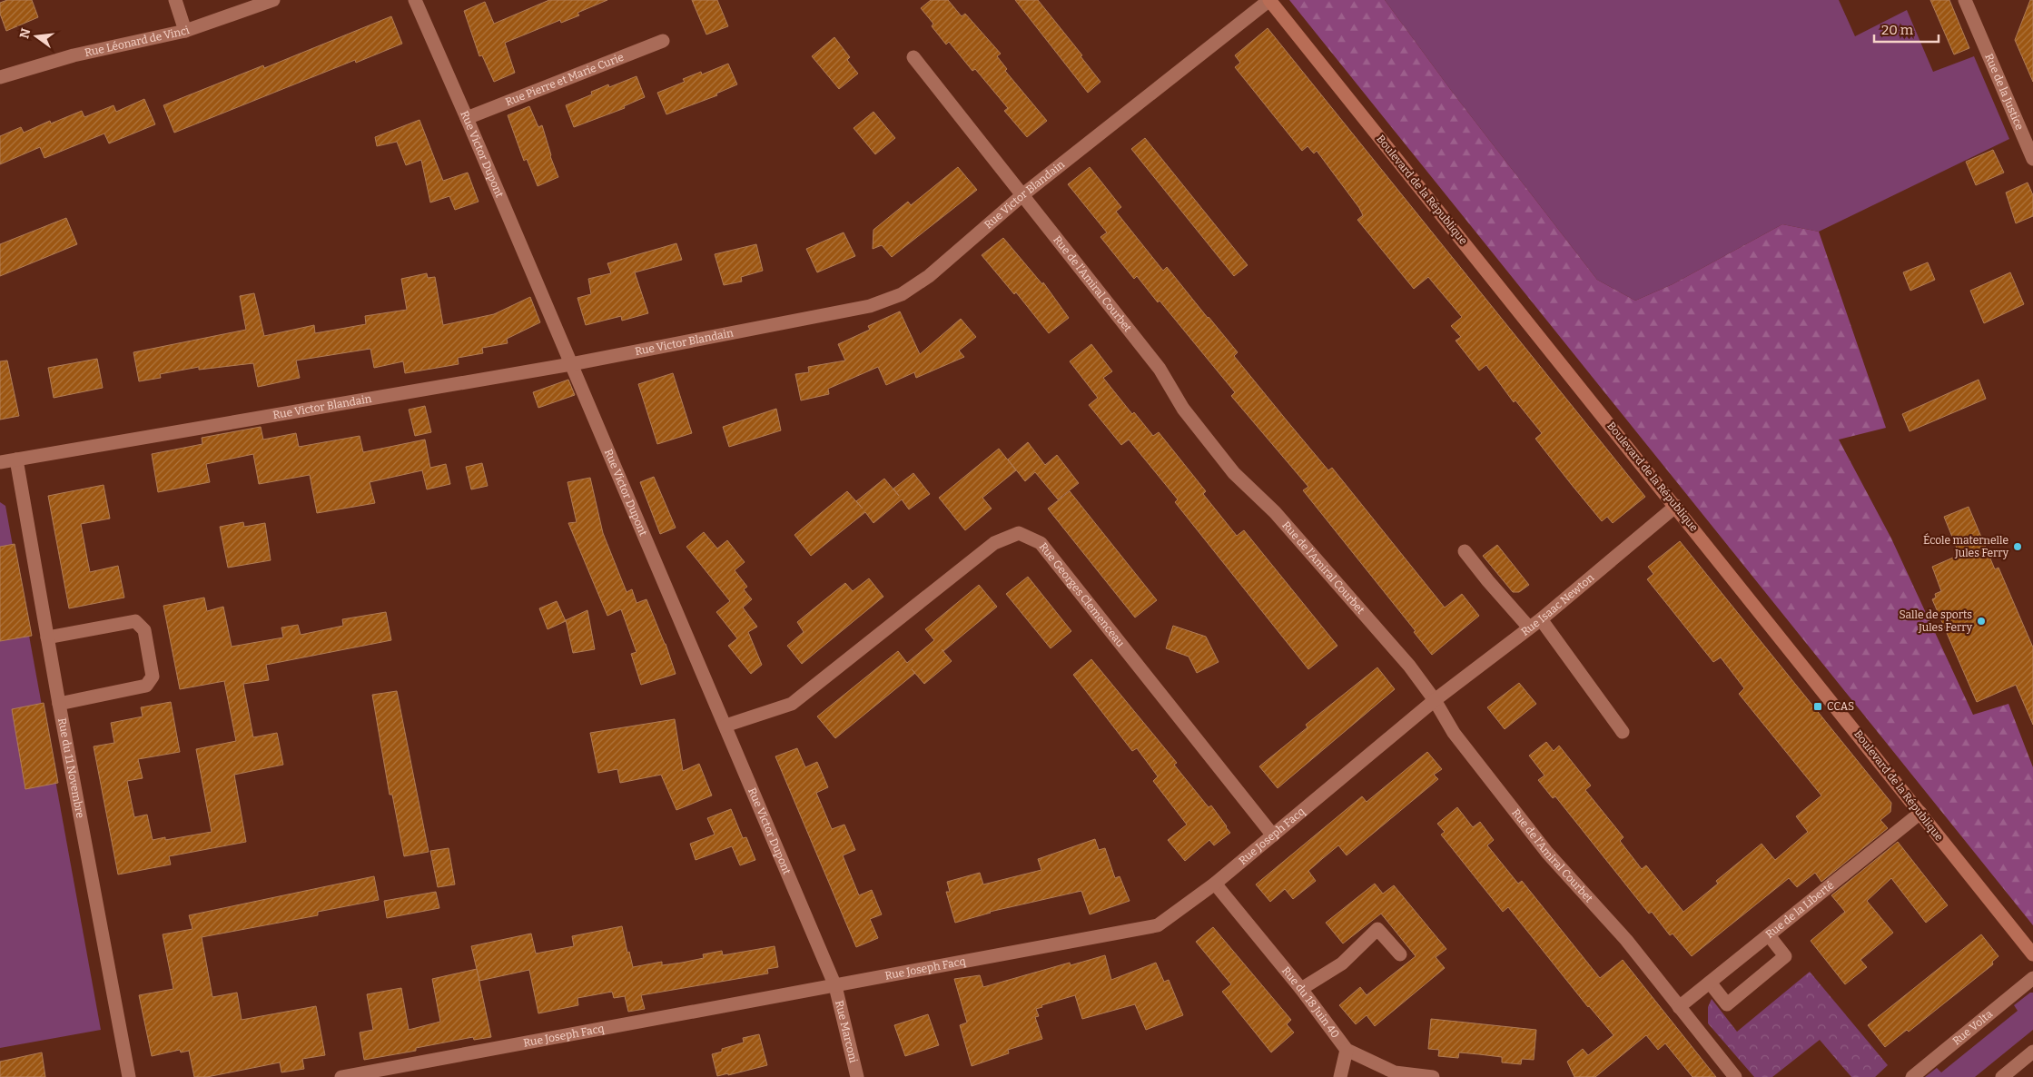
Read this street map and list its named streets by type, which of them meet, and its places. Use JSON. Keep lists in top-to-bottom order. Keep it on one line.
{"streets":{"street":["Rue Léonard de Vinci","Rue Pierre et Marie Curie","Rue de la Justice","Rue Victor Dupont","Boulevard de la République","Rue Victor Blandain","Rue de l'Amiral Courbet","Rue Georges Clemenceau","Rue Isaac Newton","Rue du 11 Novembre","Rue Joseph Facq","Rue de la Liberté","Rue du 18 Juin 40","Rue Volta","Rue Marconi"]},"crossings":[["Rue Pierre et Marie Curie","Rue Victor Dupont"],["Rue Victor Dupont","Rue Victor Blandain"],["Rue Victor Dupont","Rue Georges Clemenceau"],["Rue Victor Dupont","Rue Joseph Facq"],["Rue Victor Dupont","Rue Marconi"],["Boulevard de la République","Rue Victor Blandain"],["Boulevard de la République","Rue Isaac Newton"],["Boulevard de la République","Rue de la Liberté"],["Rue Victor Blandain","Rue de l'Amiral Courbet"],["Rue Victor Blandain","Rue du 11 Novembre"],["Rue de l'Amiral Courbet","Rue Isaac Newton"],["Rue de l'Amiral Courbet","Rue Joseph Facq"],["Rue de l'Amiral Courbet","Rue de la Liberté"],["Rue Georges Clemenceau","Rue Joseph Facq"],["Rue Isaac Newton","Rue Joseph Facq"],["Rue Joseph Facq","Rue du 18 Juin 40"],["Rue Joseph Facq","Rue Marconi"]],"places":{"other":["École maternelle Jules Ferry","Salle de sports Jules Ferry"],"transit":["CCAS"]},"scale_bar":"20 m","north":"left"}
